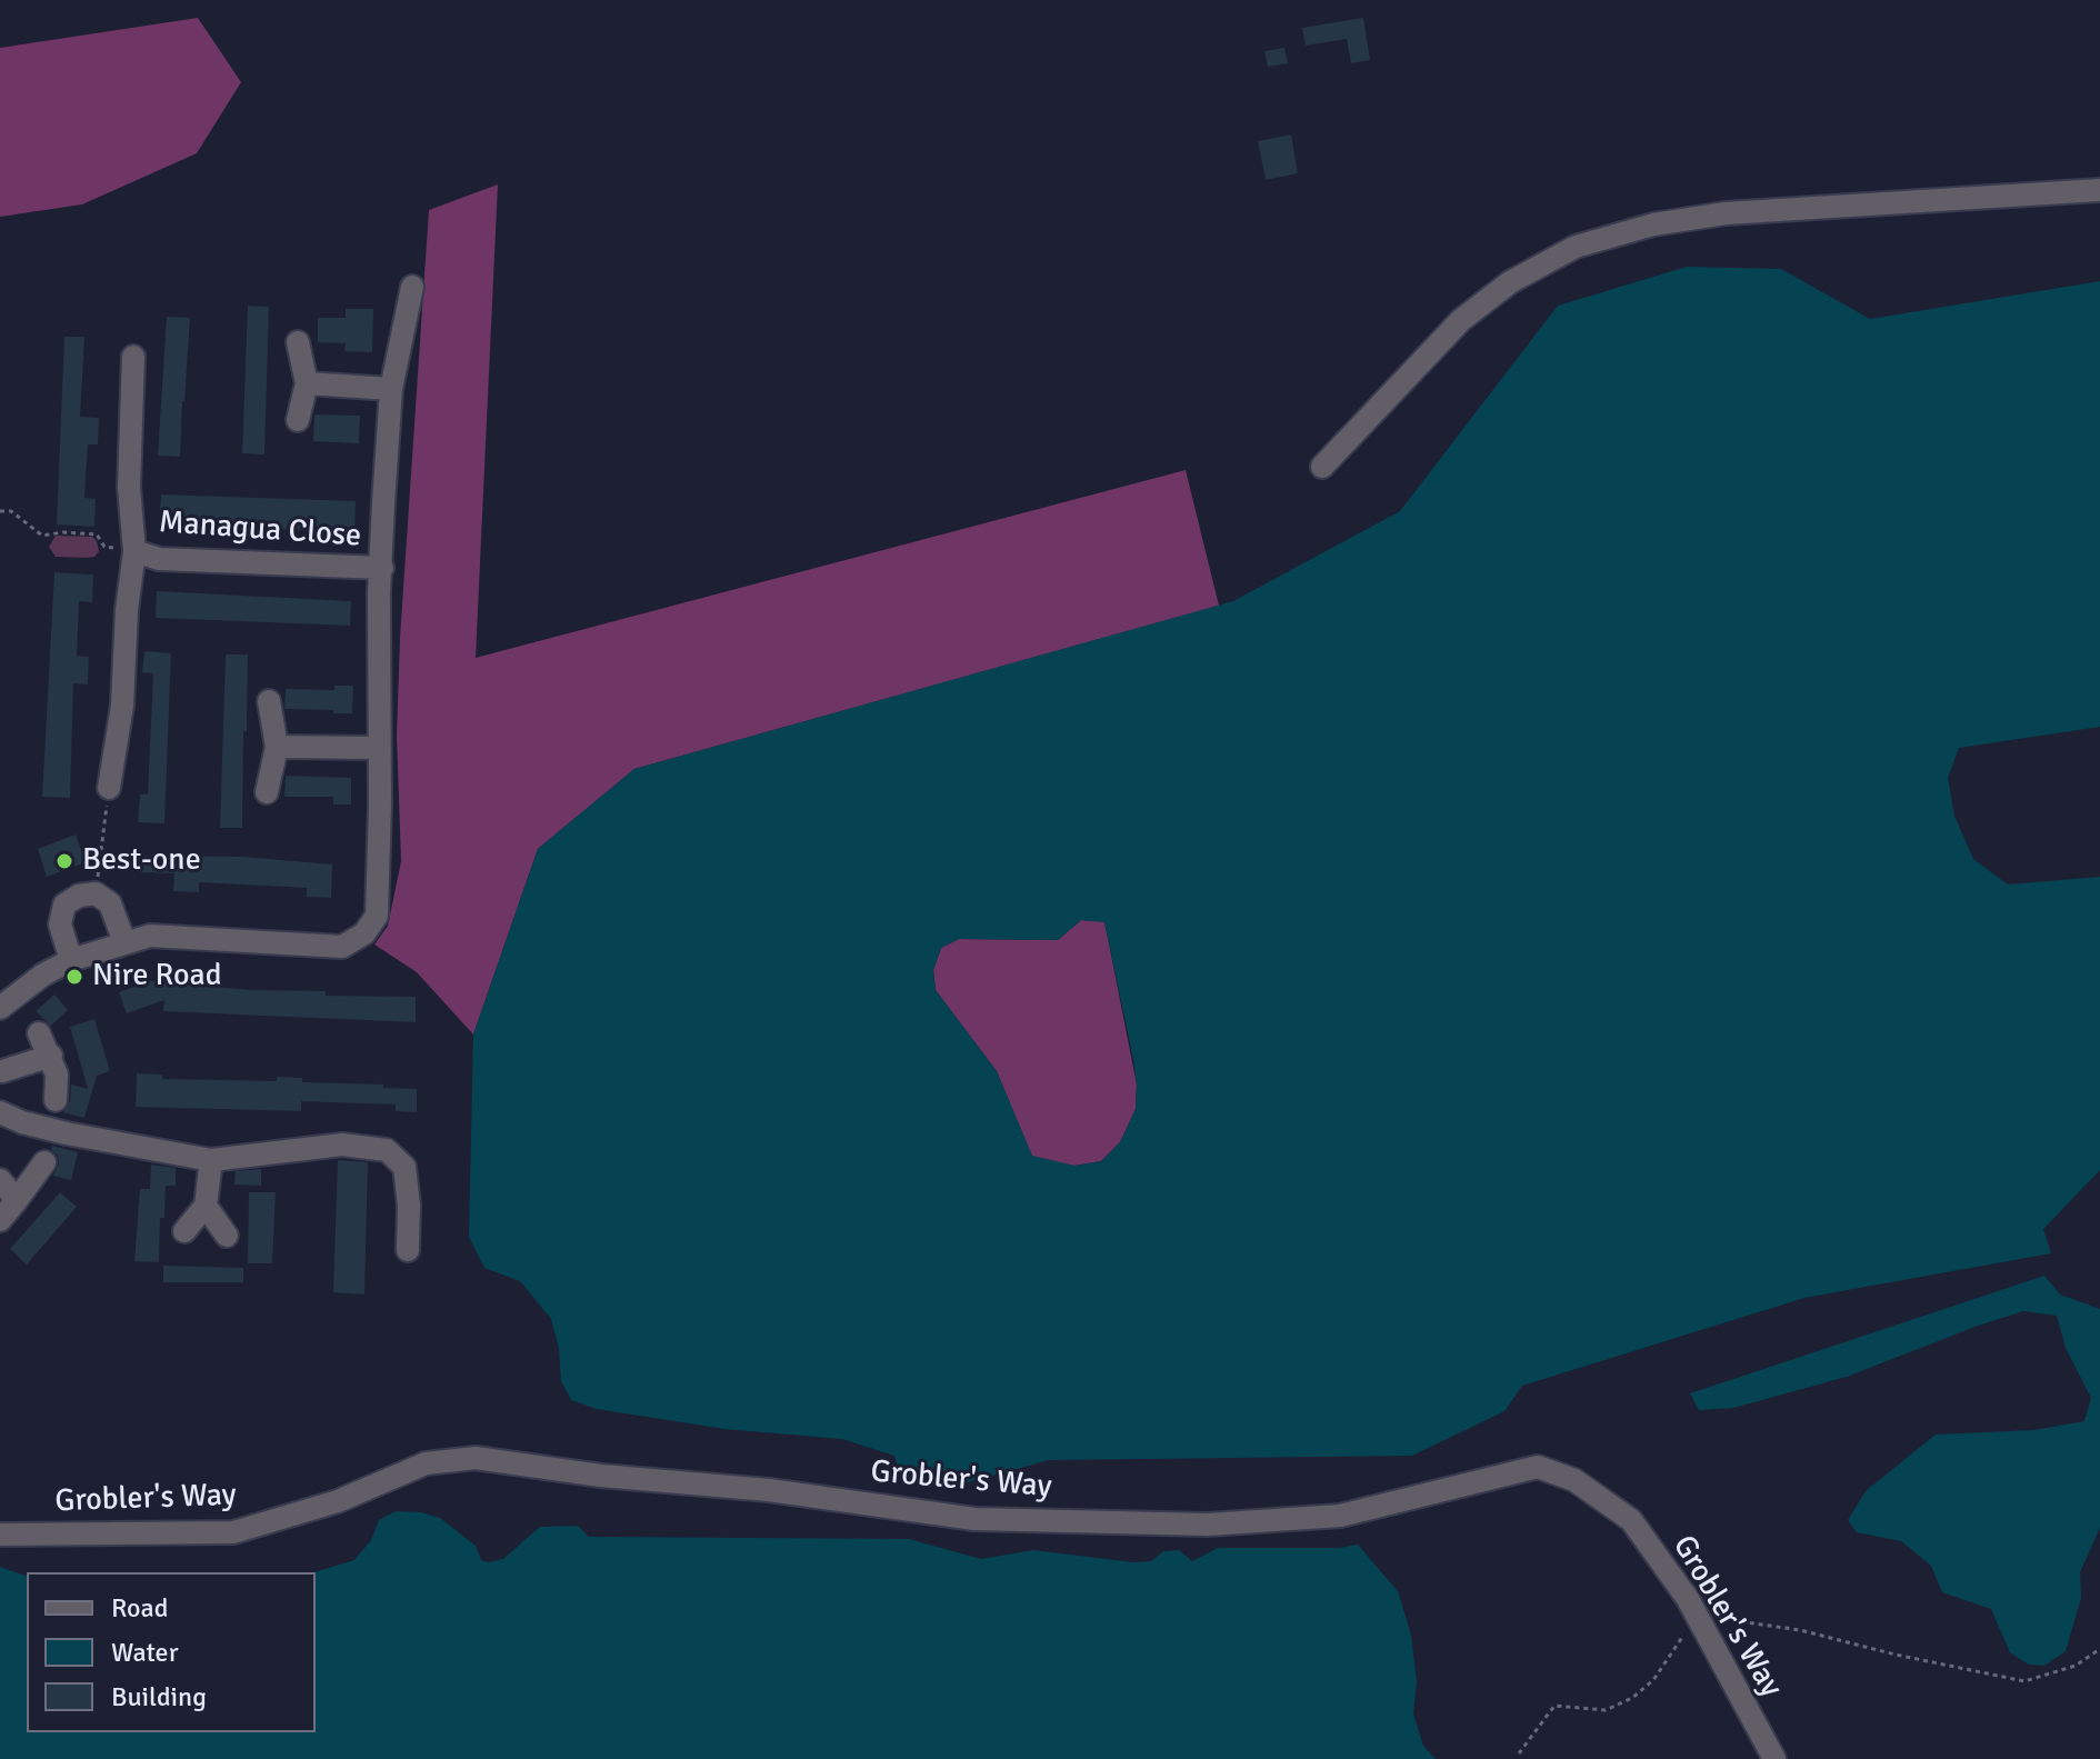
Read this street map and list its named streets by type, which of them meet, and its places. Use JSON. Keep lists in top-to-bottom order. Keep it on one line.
{"streets":{"street":["Managua Close","Grobler's Way"]},"places":["Best-one","Nire Road"],"legend":["Road","Water","Building"]}
